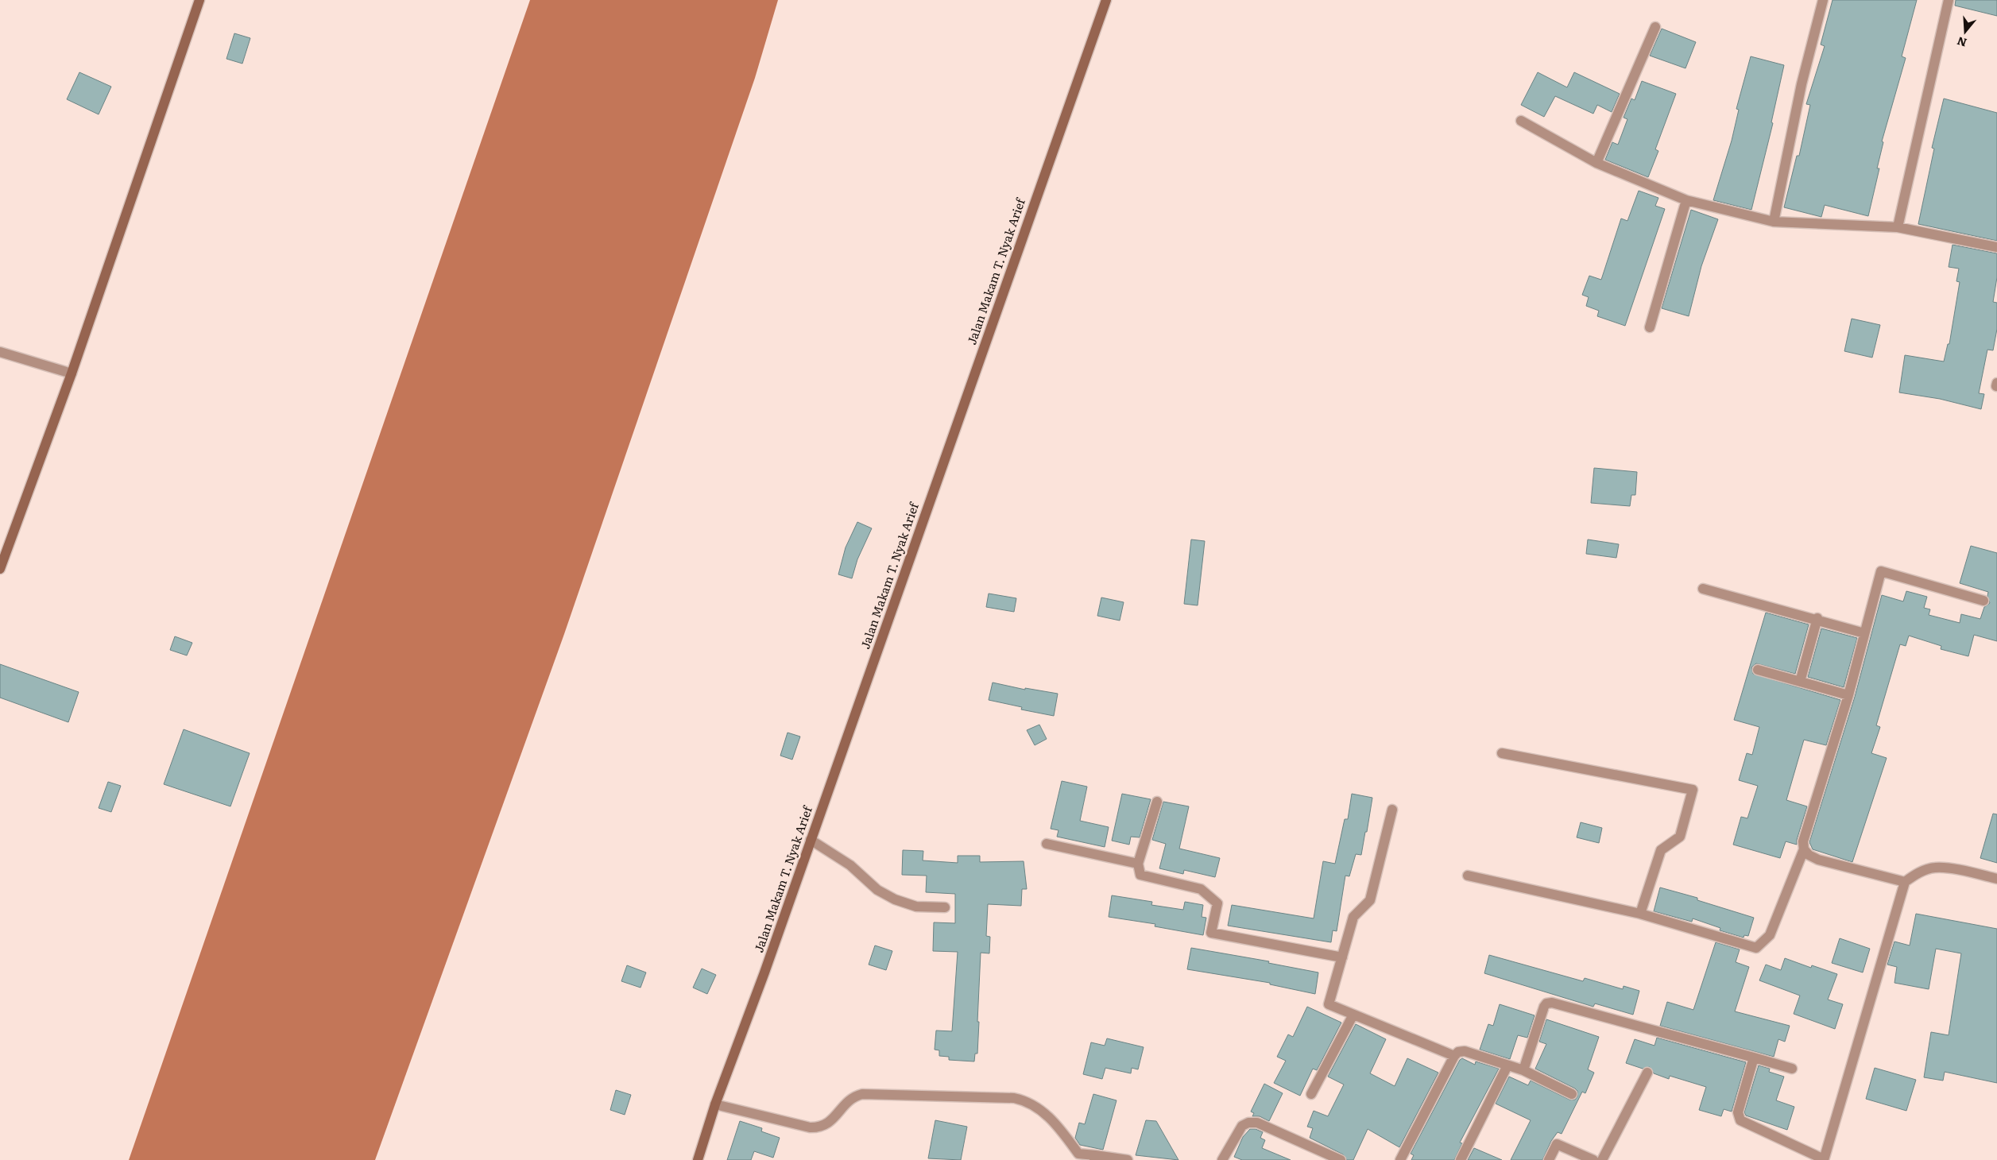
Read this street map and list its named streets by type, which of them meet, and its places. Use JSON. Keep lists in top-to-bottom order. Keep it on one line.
{"streets":{"street":["Jalan Makam T. Nyak Arief"]},"north":"bottom"}
